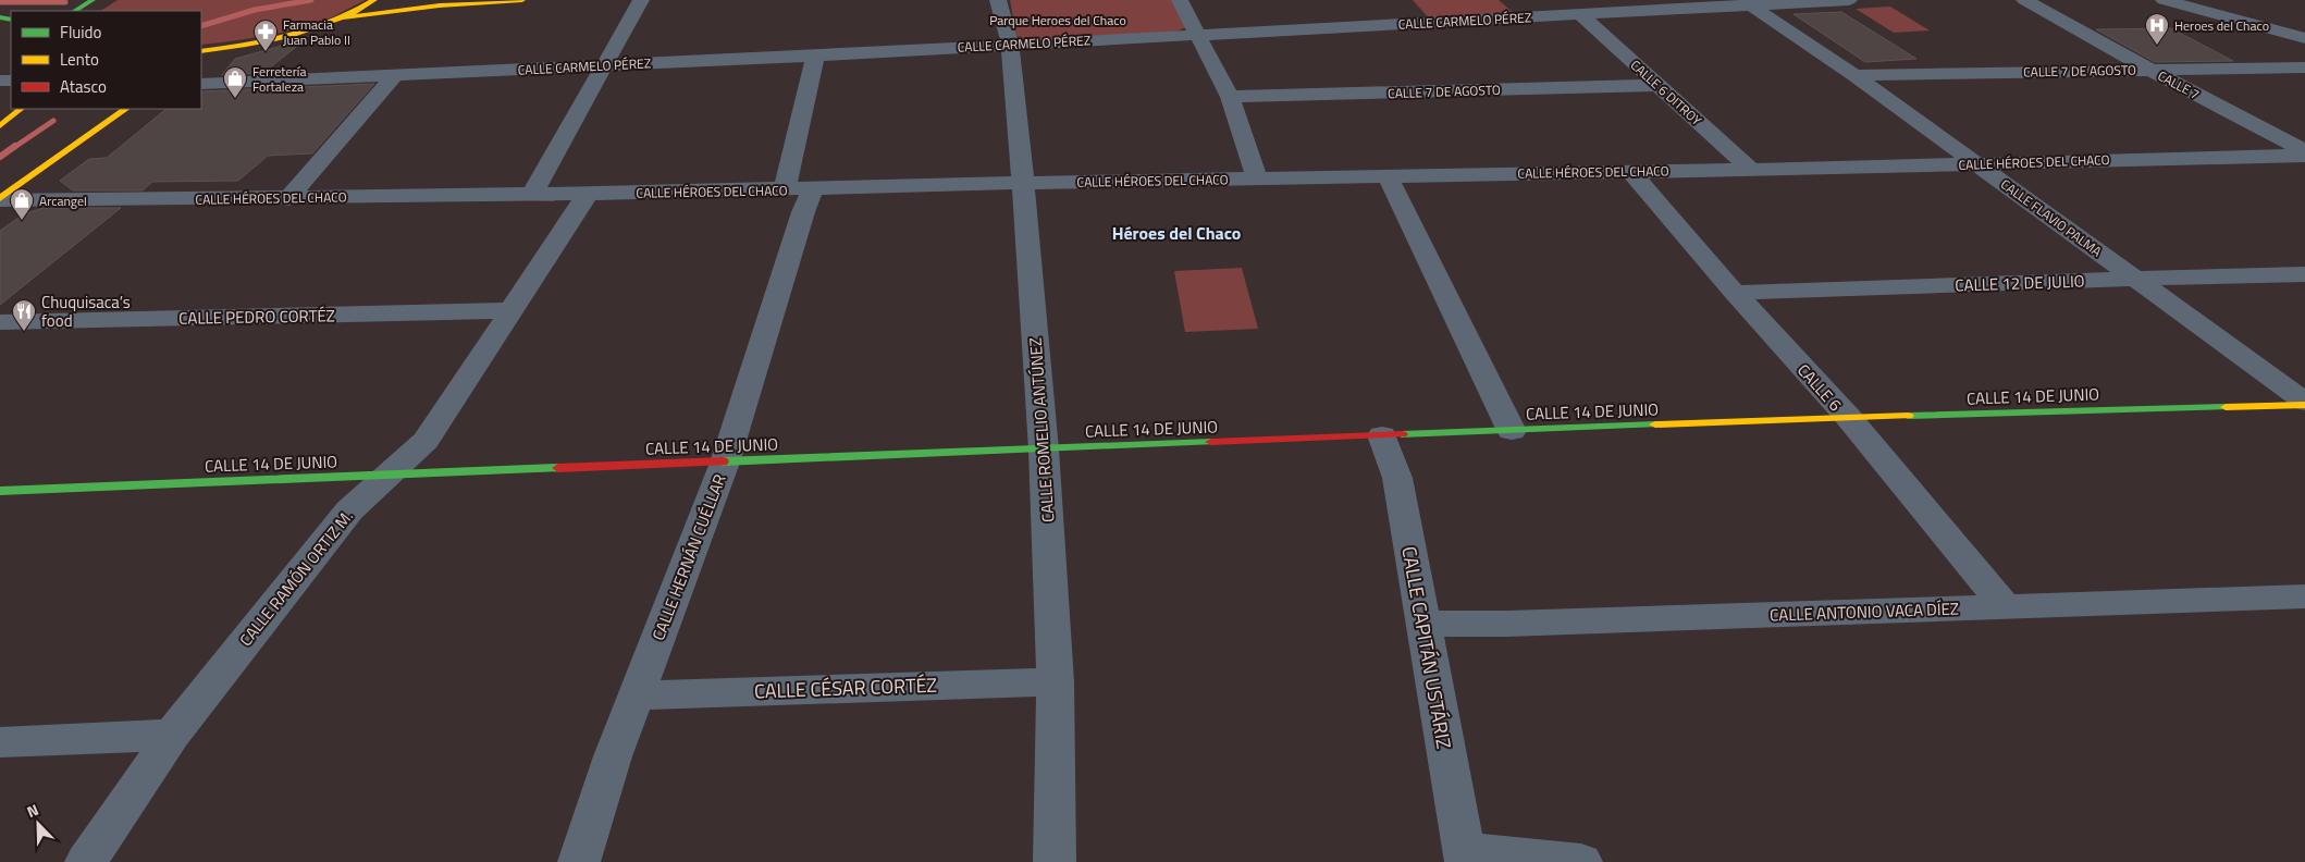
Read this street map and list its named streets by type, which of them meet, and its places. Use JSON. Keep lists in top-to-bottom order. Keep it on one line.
{"streets":{"main road":["CALLE 14 DE JUNIO"],"street":["CALLE CARMELO PÉREZ","CALLE 7 DE AGOSTO","CALLE 7","CALLE 6 DITROY","CALLE HÉROES DEL CHACO","CALLE FLAVIO PALMA","CALLE 12 DE JULIO","CALLE PEDRO CORTÉZ","CALLE 6","CALLE ROMELIO ANTÚNEZ","CALLE HERNÁN CUÉLLAR","CALLE RAMÓN ORTIZ M.","CALLE ANTONIO VACA DÍEZ","CALLE CAPITÁN USTÁRIZ","CALLE CÉSAR CORTÉZ"]},"crossings":[["CALLE CARMELO PÉREZ","CALLE 6 DITROY"],["CALLE CARMELO PÉREZ","CALLE FLAVIO PALMA"],["CALLE CARMELO PÉREZ","CALLE ROMELIO ANTÚNEZ"],["CALLE CARMELO PÉREZ","CALLE HERNÁN CUÉLLAR"],["CALLE 7 DE AGOSTO","CALLE 7"],["CALLE 7 DE AGOSTO","CALLE 6 DITROY"],["CALLE 7 DE AGOSTO","CALLE FLAVIO PALMA"],["CALLE 7","CALLE HÉROES DEL CHACO"],["CALLE 6 DITROY","CALLE HÉROES DEL CHACO"],["CALLE HÉROES DEL CHACO","CALLE FLAVIO PALMA"],["CALLE HÉROES DEL CHACO","CALLE 6"],["CALLE HÉROES DEL CHACO","CALLE ROMELIO ANTÚNEZ"],["CALLE HÉROES DEL CHACO","CALLE HERNÁN CUÉLLAR"],["CALLE HÉROES DEL CHACO","CALLE RAMÓN ORTIZ M."],["CALLE FLAVIO PALMA","CALLE 12 DE JULIO"],["CALLE FLAVIO PALMA","CALLE 14 DE JUNIO"],["CALLE 12 DE JULIO","CALLE 6"],["CALLE PEDRO CORTÉZ","CALLE RAMÓN ORTIZ M."],["CALLE 6","CALLE 14 DE JUNIO"],["CALLE 6","CALLE ANTONIO VACA DÍEZ"],["CALLE 14 DE JUNIO","CALLE ROMELIO ANTÚNEZ"],["CALLE 14 DE JUNIO","CALLE HERNÁN CUÉLLAR"],["CALLE 14 DE JUNIO","CALLE RAMÓN ORTIZ M."],["CALLE 14 DE JUNIO","CALLE CAPITÁN USTÁRIZ"],["CALLE ROMELIO ANTÚNEZ","CALLE CÉSAR CORTÉZ"],["CALLE HERNÁN CUÉLLAR","CALLE CÉSAR CORTÉZ"],["CALLE ANTONIO VACA DÍEZ","CALLE CAPITÁN USTÁRIZ"]],"districts":["Héroes del Chaco"],"parks":["Parque Heroes del Chaco"],"places":{"hospital":["Heroes del Chaco"],"pharmacy":["Farmacia Juan Pablo II"],"shop":["Ferretería Fortaleza","Arcangel"],"restaurant":["Chuquisaca’s food"]},"legend":["Fluido","Lento","Atasco"],"north":"top left"}
